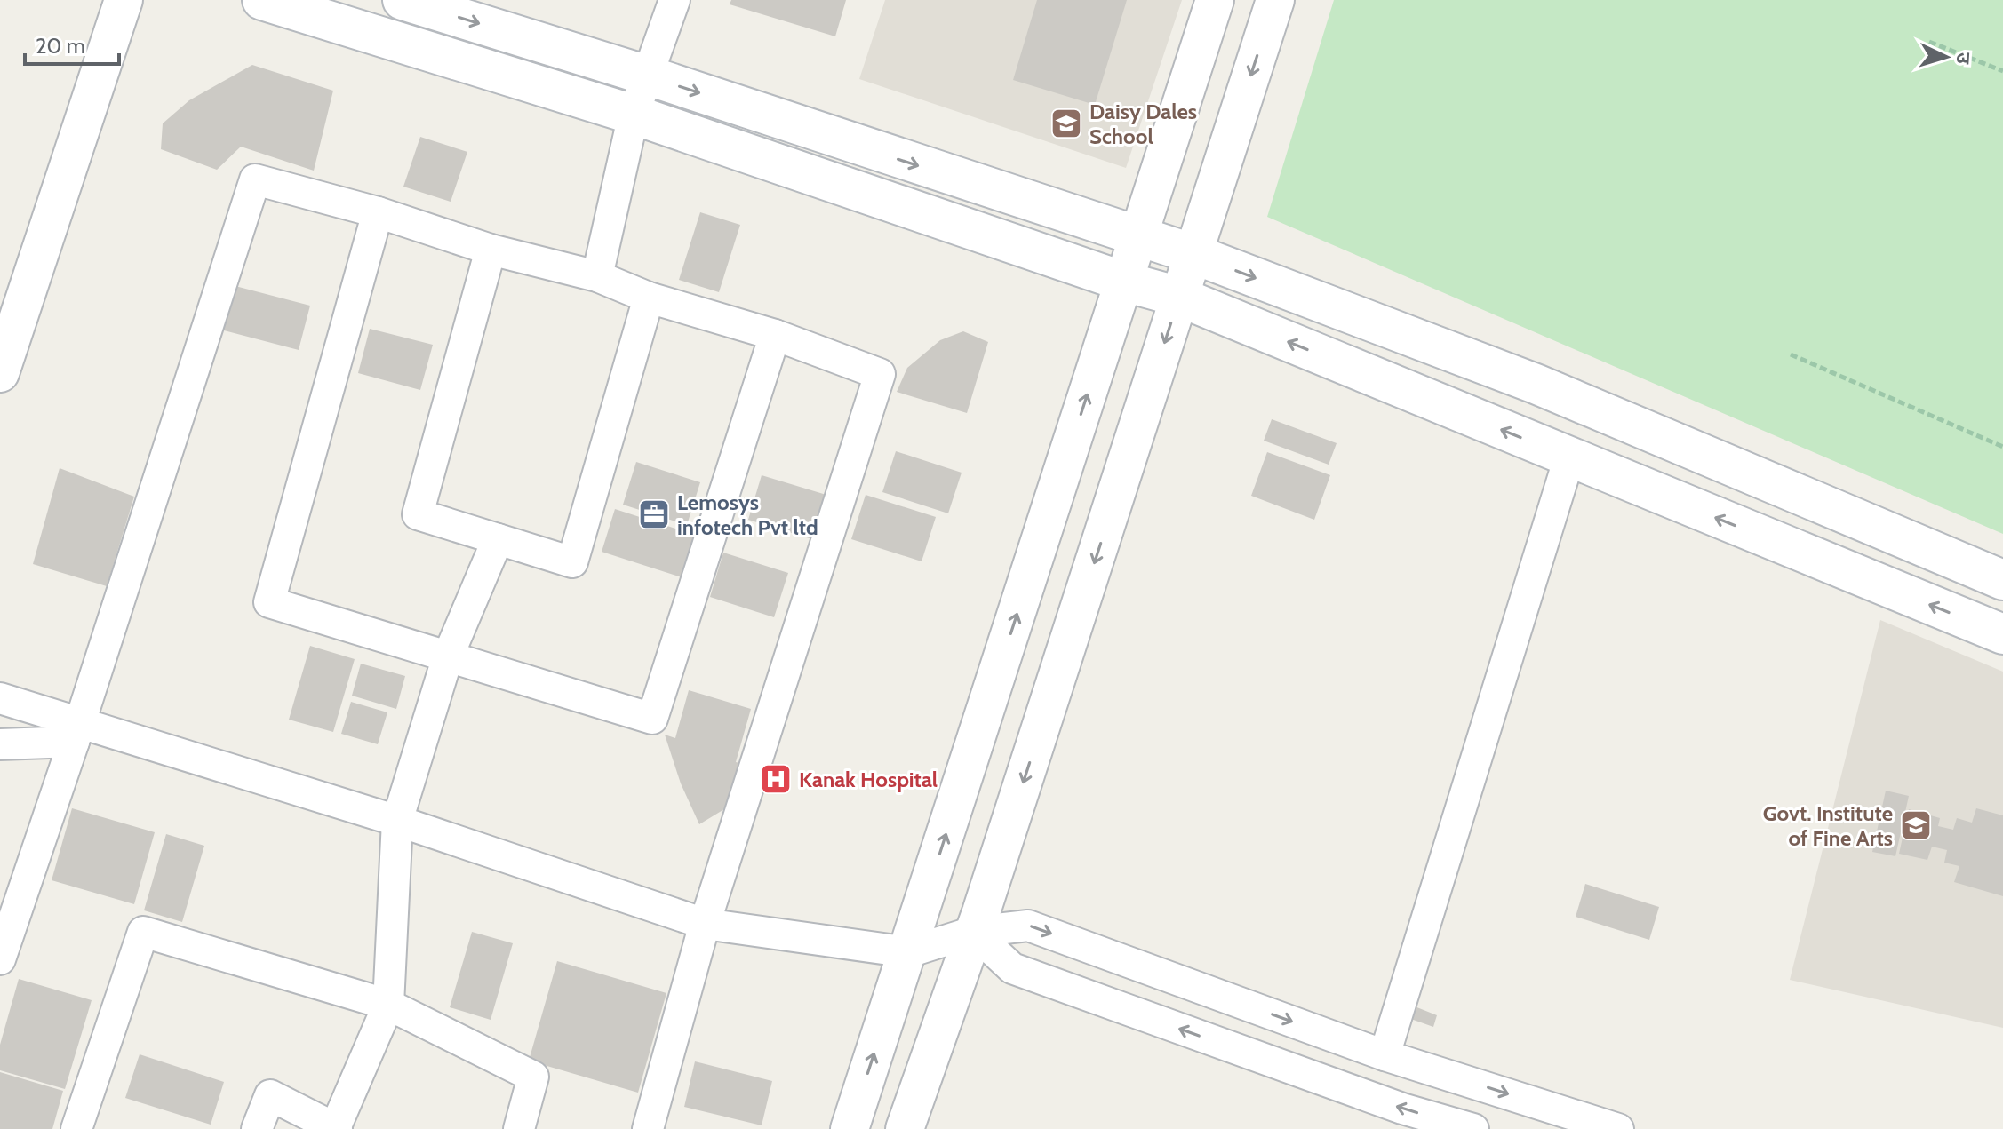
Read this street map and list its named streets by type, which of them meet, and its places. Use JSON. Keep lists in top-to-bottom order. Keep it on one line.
{"places":{"school or university":["Daisy Dales School","Govt. Institute of Fine Arts"],"office":["Lemosys infotech Pvt ltd"],"hospital":["Kanak Hospital"]},"scale_bar":"20 m","north":"right"}
